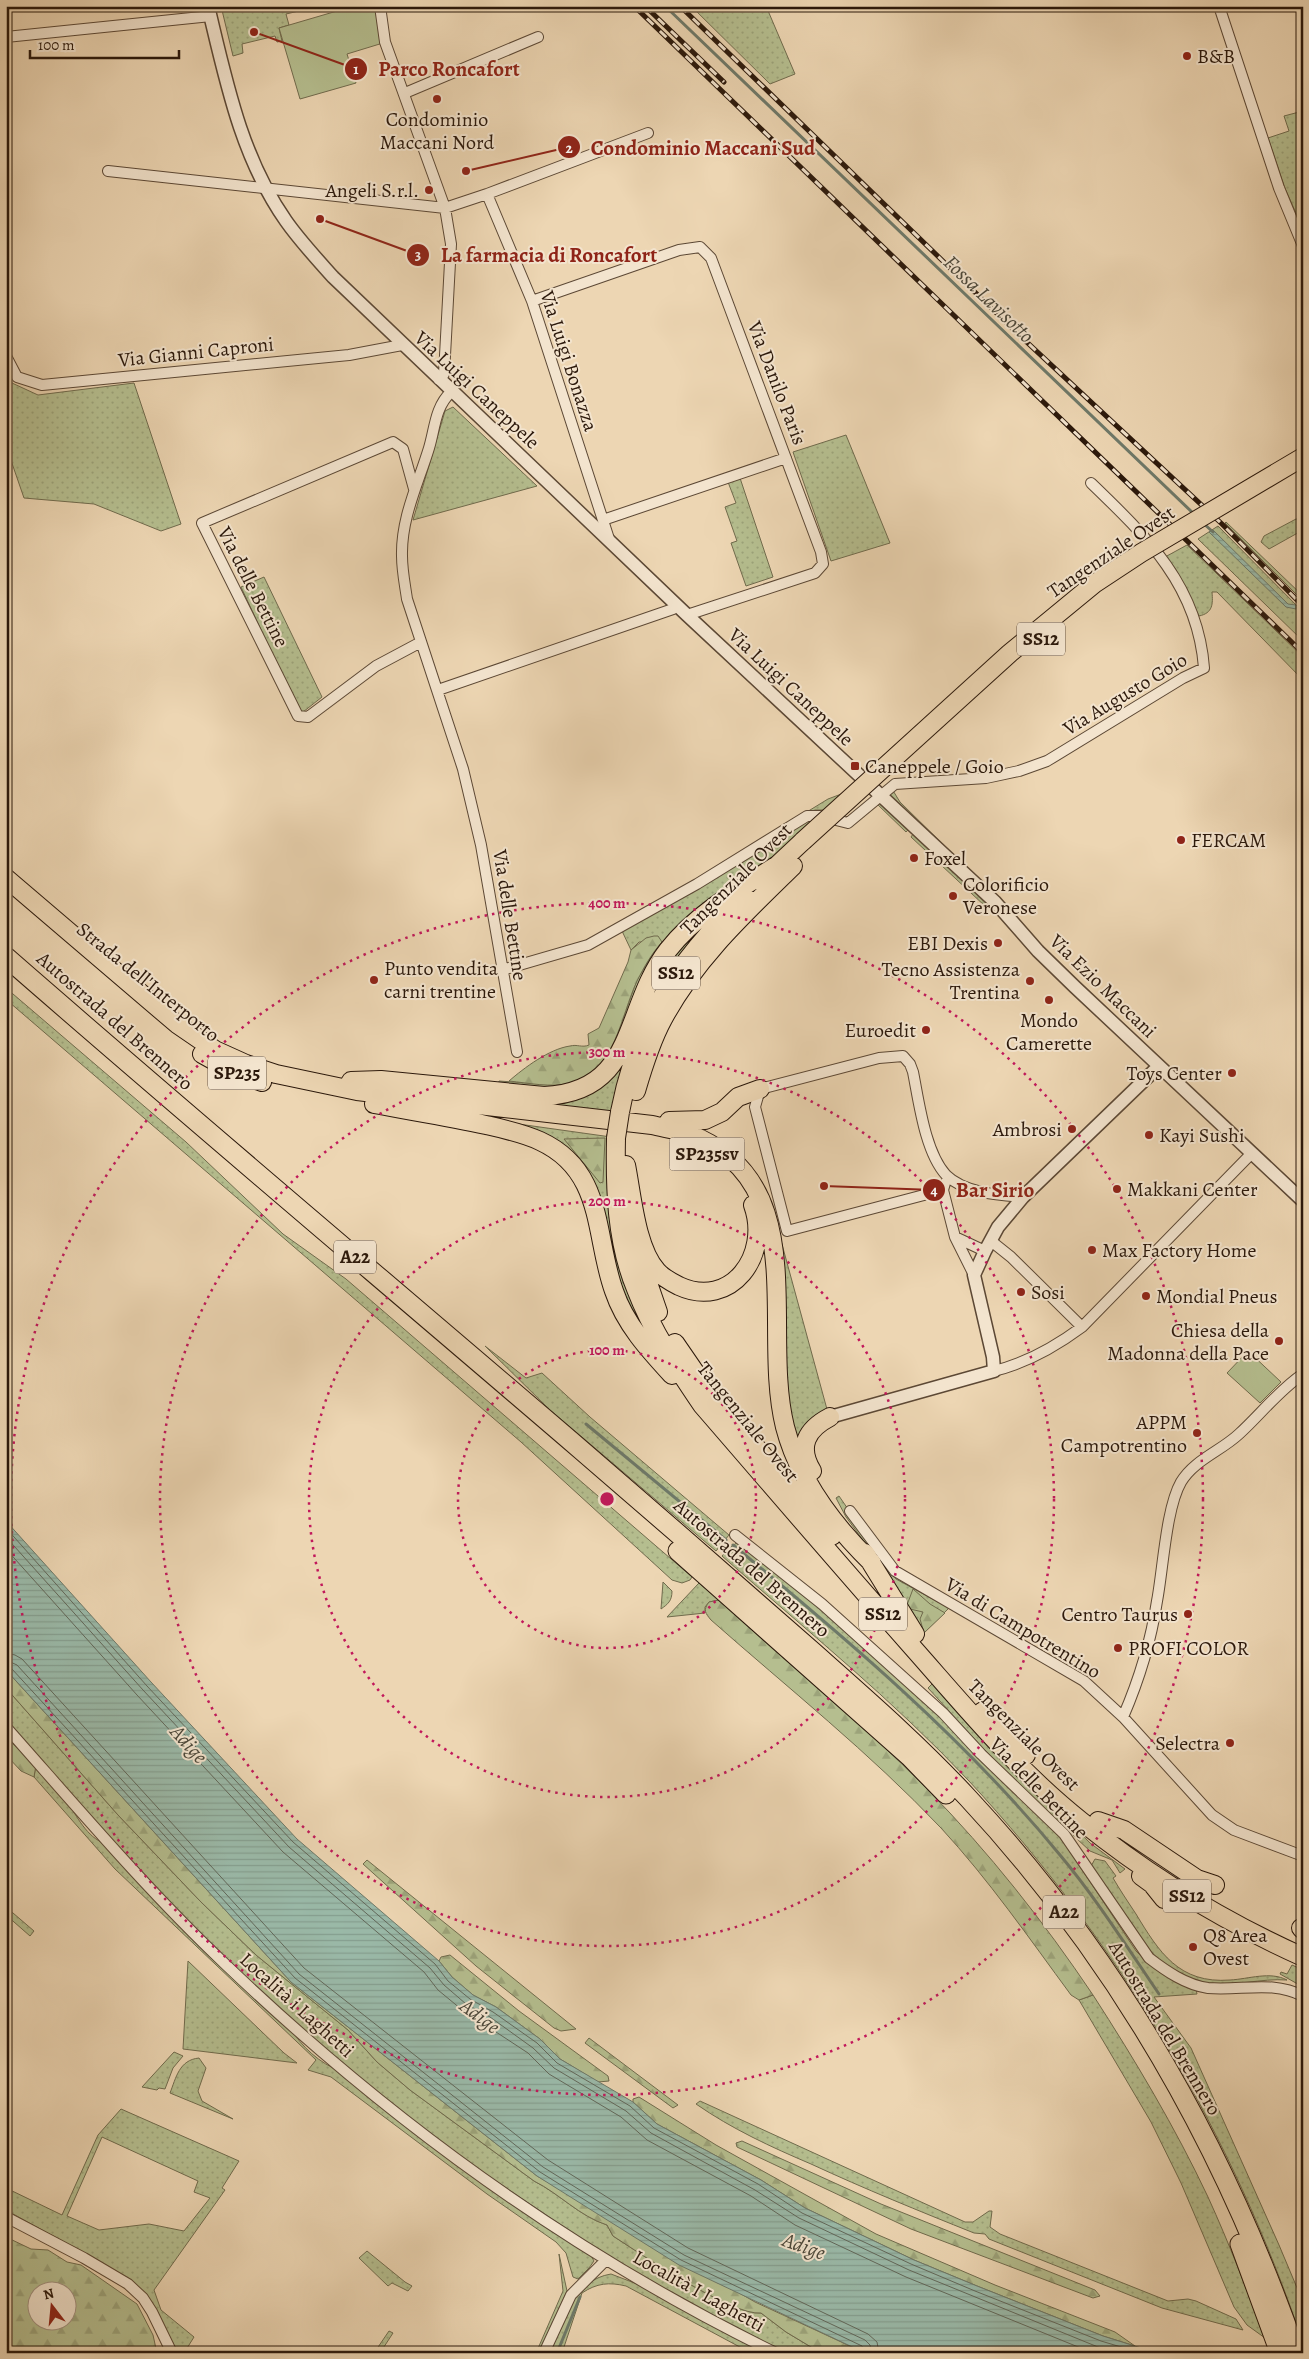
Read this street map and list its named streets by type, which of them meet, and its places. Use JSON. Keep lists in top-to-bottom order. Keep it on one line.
{"streets":{"highway":["Tangenziale Ovest","SS12","Strada dell'Interporto","Autostrada del Brennero","SP235","SP235sv","A22"],"street":["Via Gianni Caproni","Via Luigi Bonazza","Via Danilo Paris","Via Luigi Caneppele","Via delle Bettine","Via Augusto Goio","Via Ezio Maccani","Via di Campotrentino","Località i Laghetti","Località I Laghetti"]},"crossings":[["Via Gianni Caproni","Via Luigi Caneppele"],["Via Luigi Bonazza","Via Danilo Paris"],["Via Luigi Bonazza","Via Luigi Caneppele"],["Via Danilo Paris","Via Luigi Caneppele"],["Via Luigi Caneppele","Via delle Bettine"],["Via Luigi Caneppele","Via Augusto Goio"],["Via Luigi Caneppele","Via Ezio Maccani"],["Tangenziale Ovest","SP235sv"],["Via Augusto Goio","Via Ezio Maccani"],["Strada dell'Interporto","SP235sv"],["Località i Laghetti","Località I Laghetti"]],"water":["Fossa Lavisotto","Adige"],"places":{"other":["Parco Roncafort","B&B","Condominio Maccani Nord","Condominio Maccani Sud","Angeli S.r.l.","La farmacia di Roncafort","FERCAM","Foxel","Colorificio Veronese","EBI Dexis","Punto vendita carni trentine","Tecno Assistenza Trentina","Mondo Camerette","Euroedit","Toys Center","Ambrosi","Kayi Sushi","Bar Sirio","Makkani Center","Max Factory Home","Sosi","Mondial Pneus","Chiesa della Madonna della Pace","APPM Campotrentino","Centro Taurus","PROFI COLOR","Selectra","Q8 Area Ovest"],"transit":["Caneppele / Goio"]},"scale_bar":"100 m","north":"top","rings":["400 m","300 m","200 m","100 m"]}
